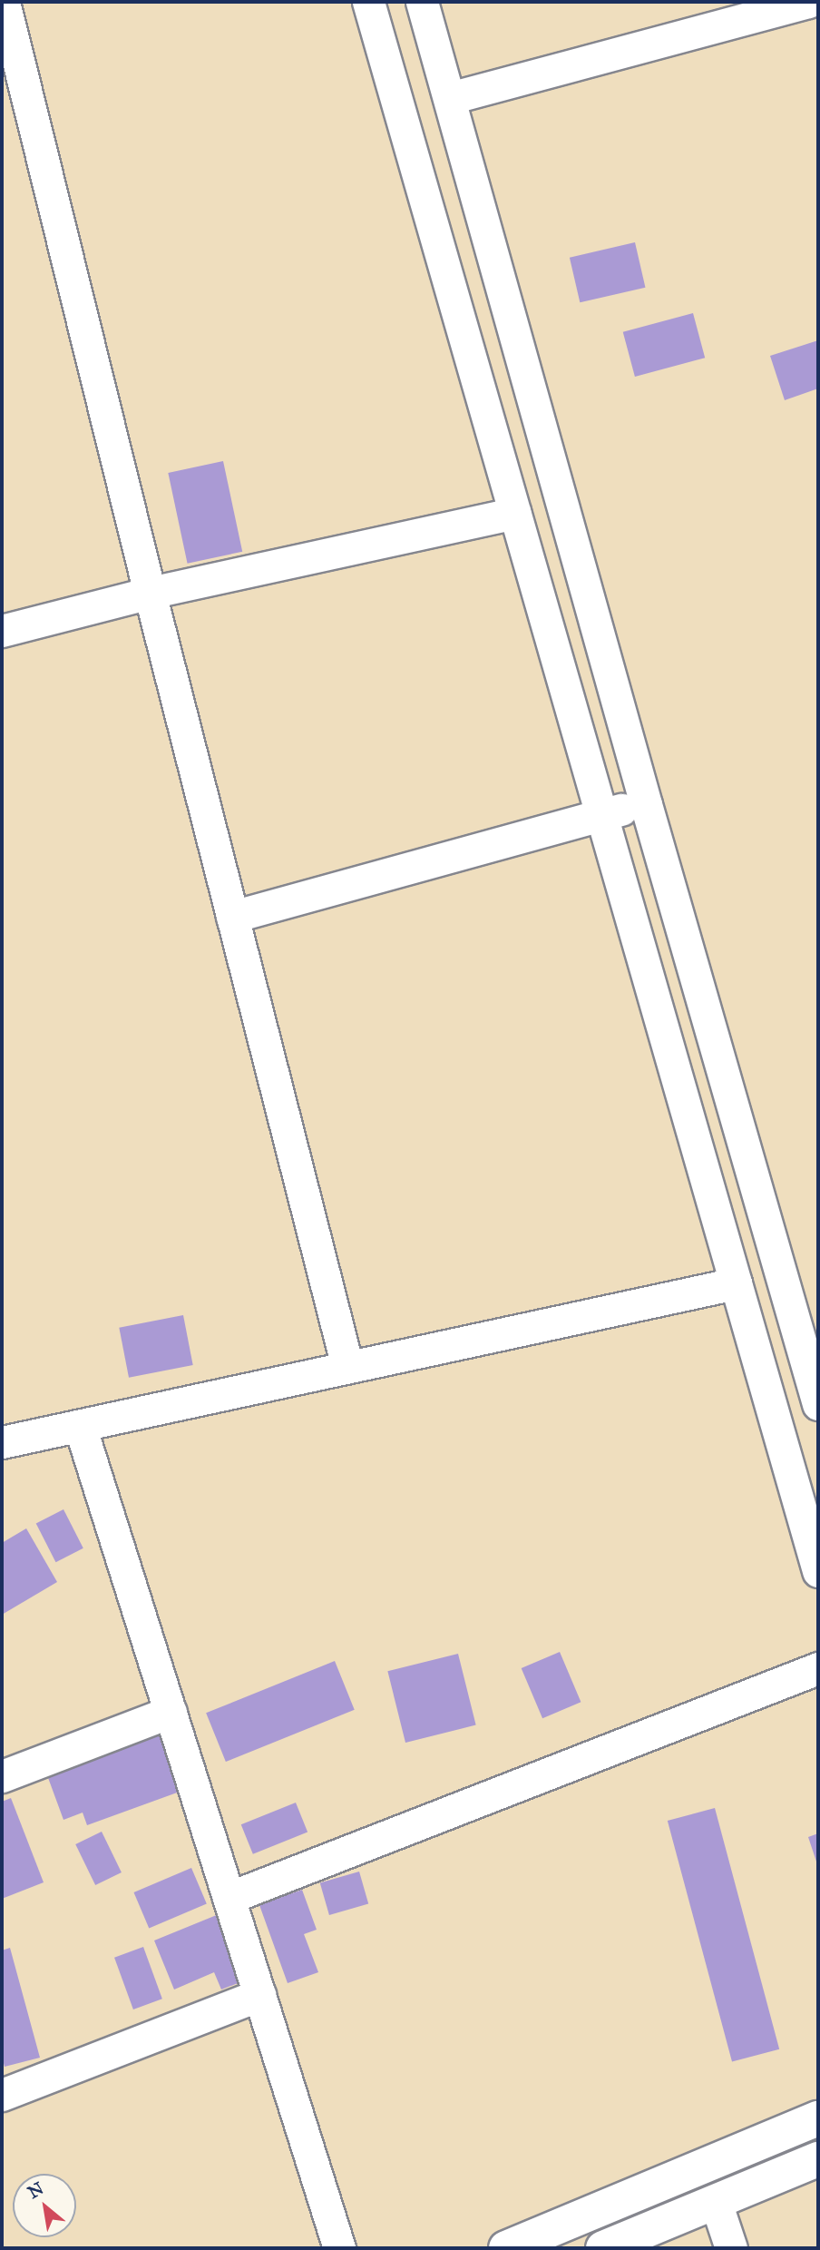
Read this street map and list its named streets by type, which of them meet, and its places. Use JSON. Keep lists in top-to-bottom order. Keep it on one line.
{"north":"top left"}
